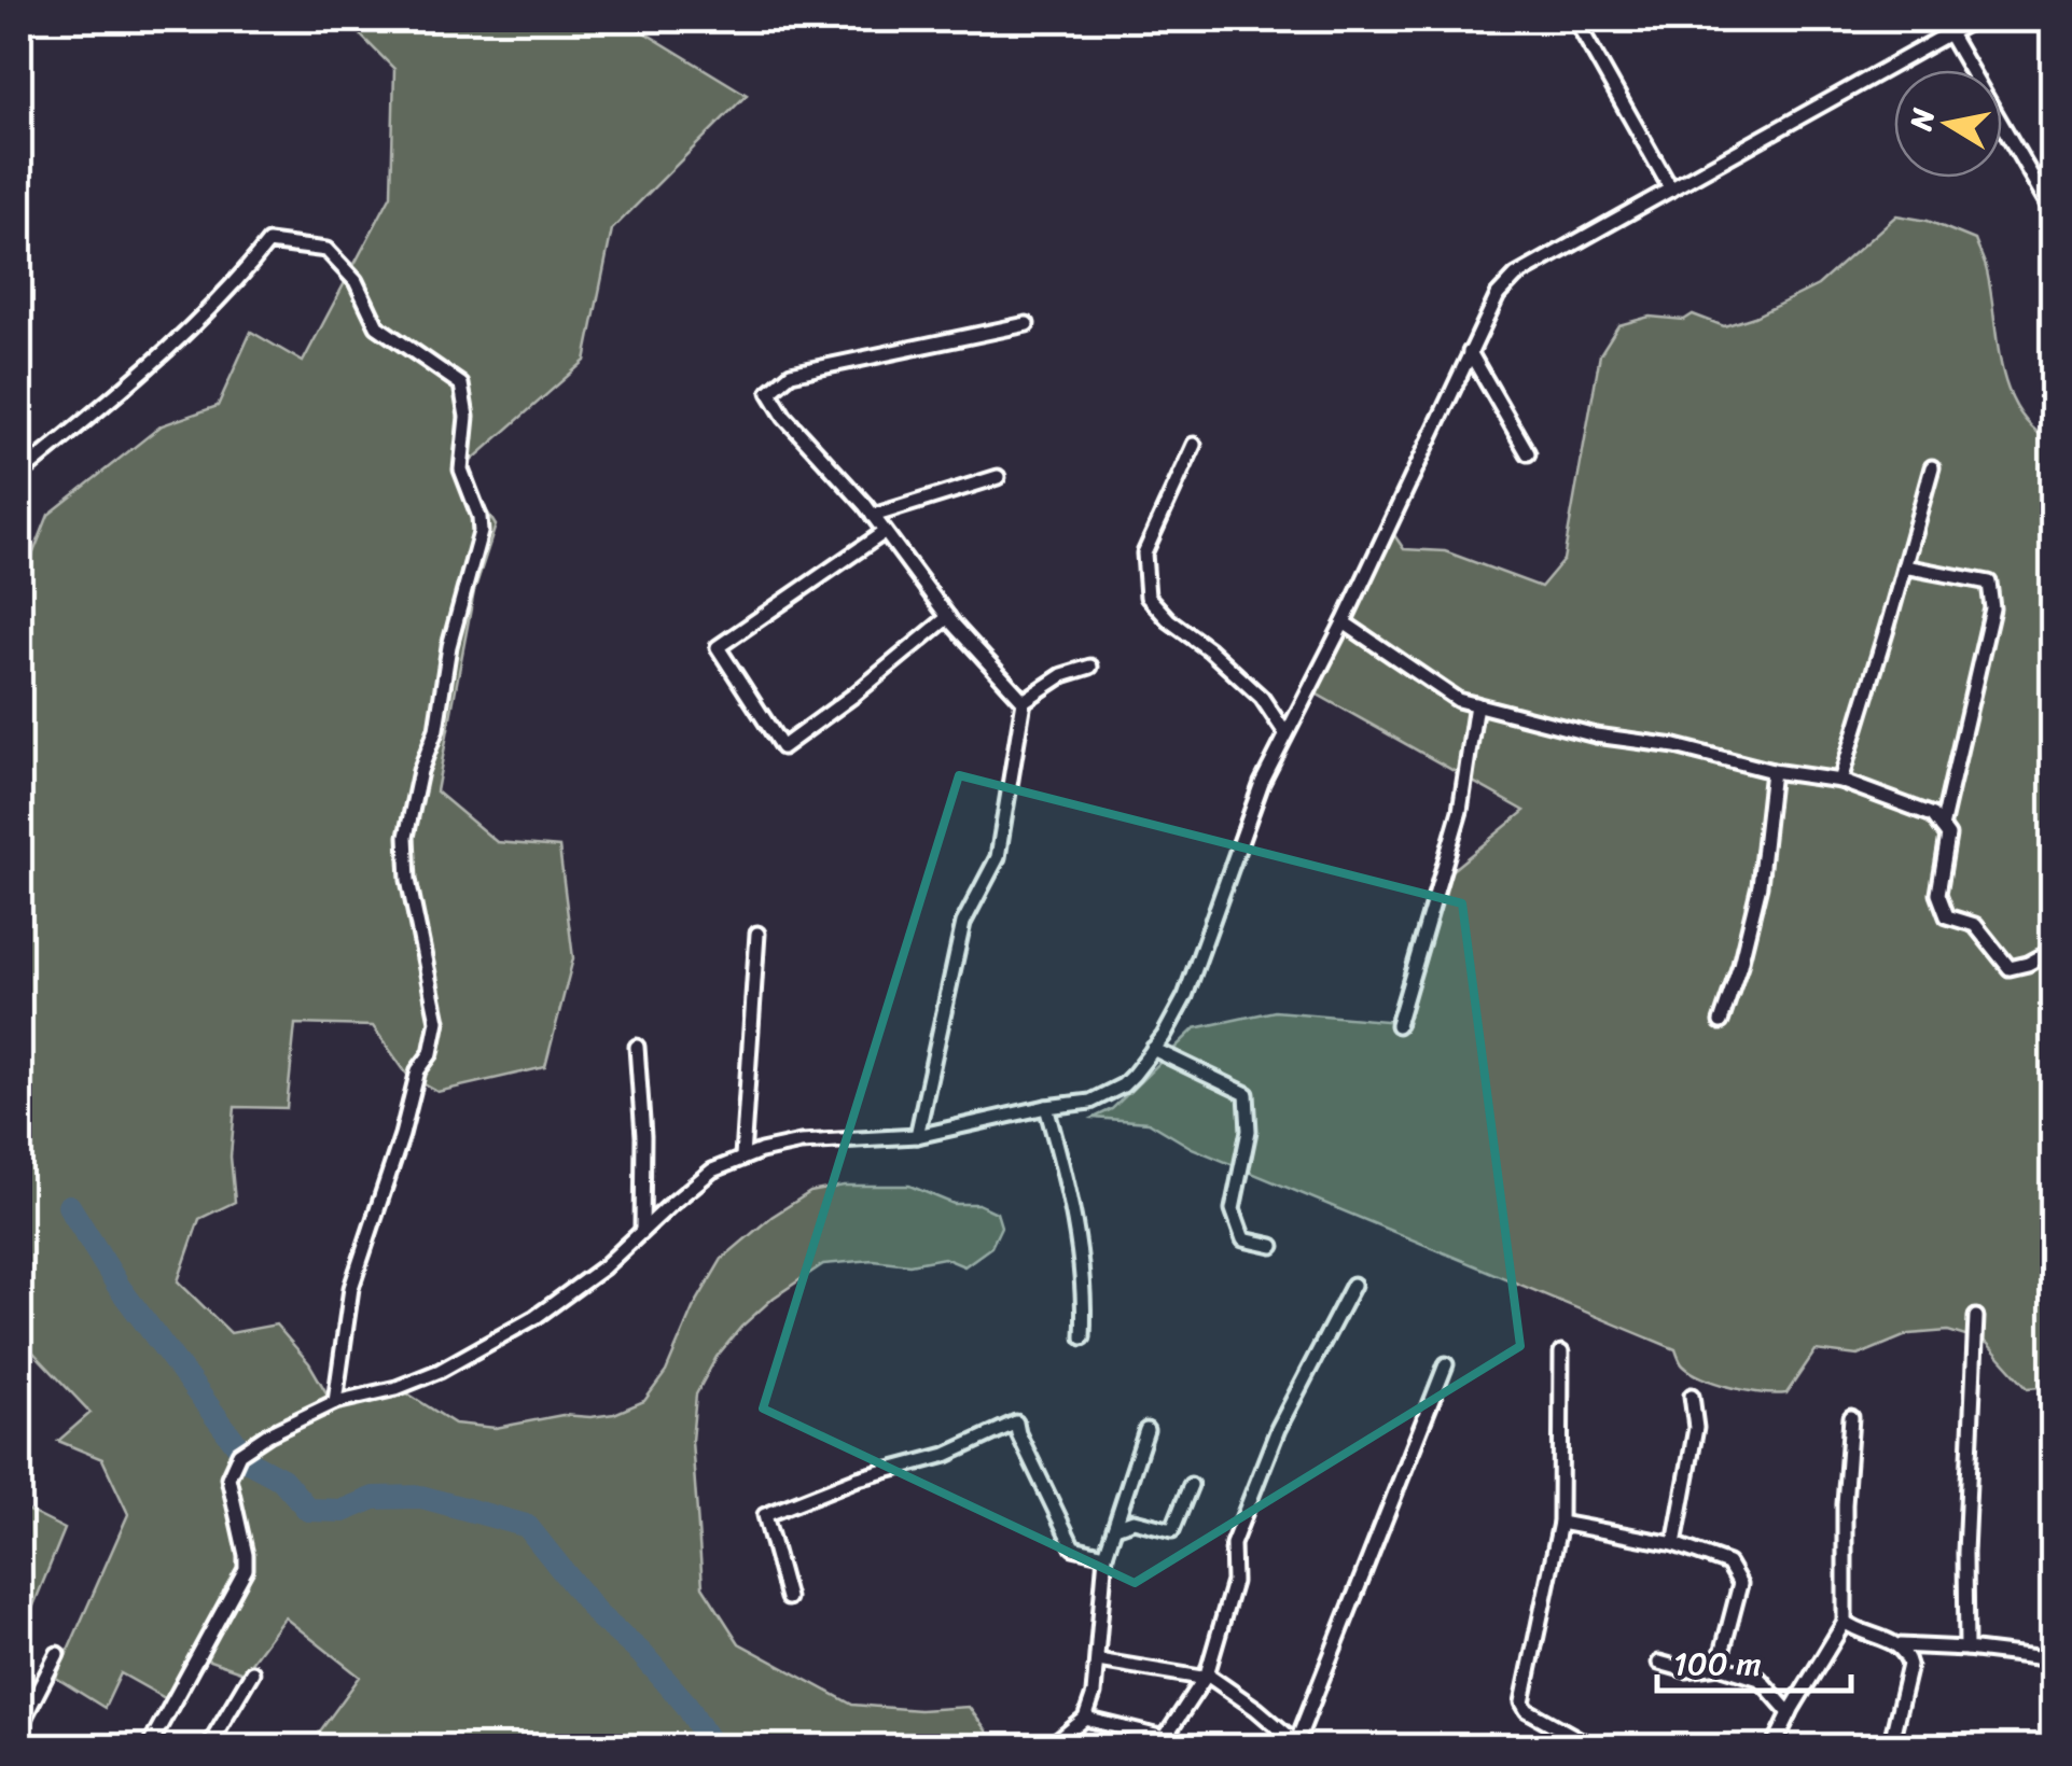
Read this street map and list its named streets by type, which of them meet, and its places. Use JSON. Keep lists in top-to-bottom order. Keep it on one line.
{"scale_bar":"100 m","north":"left"}
